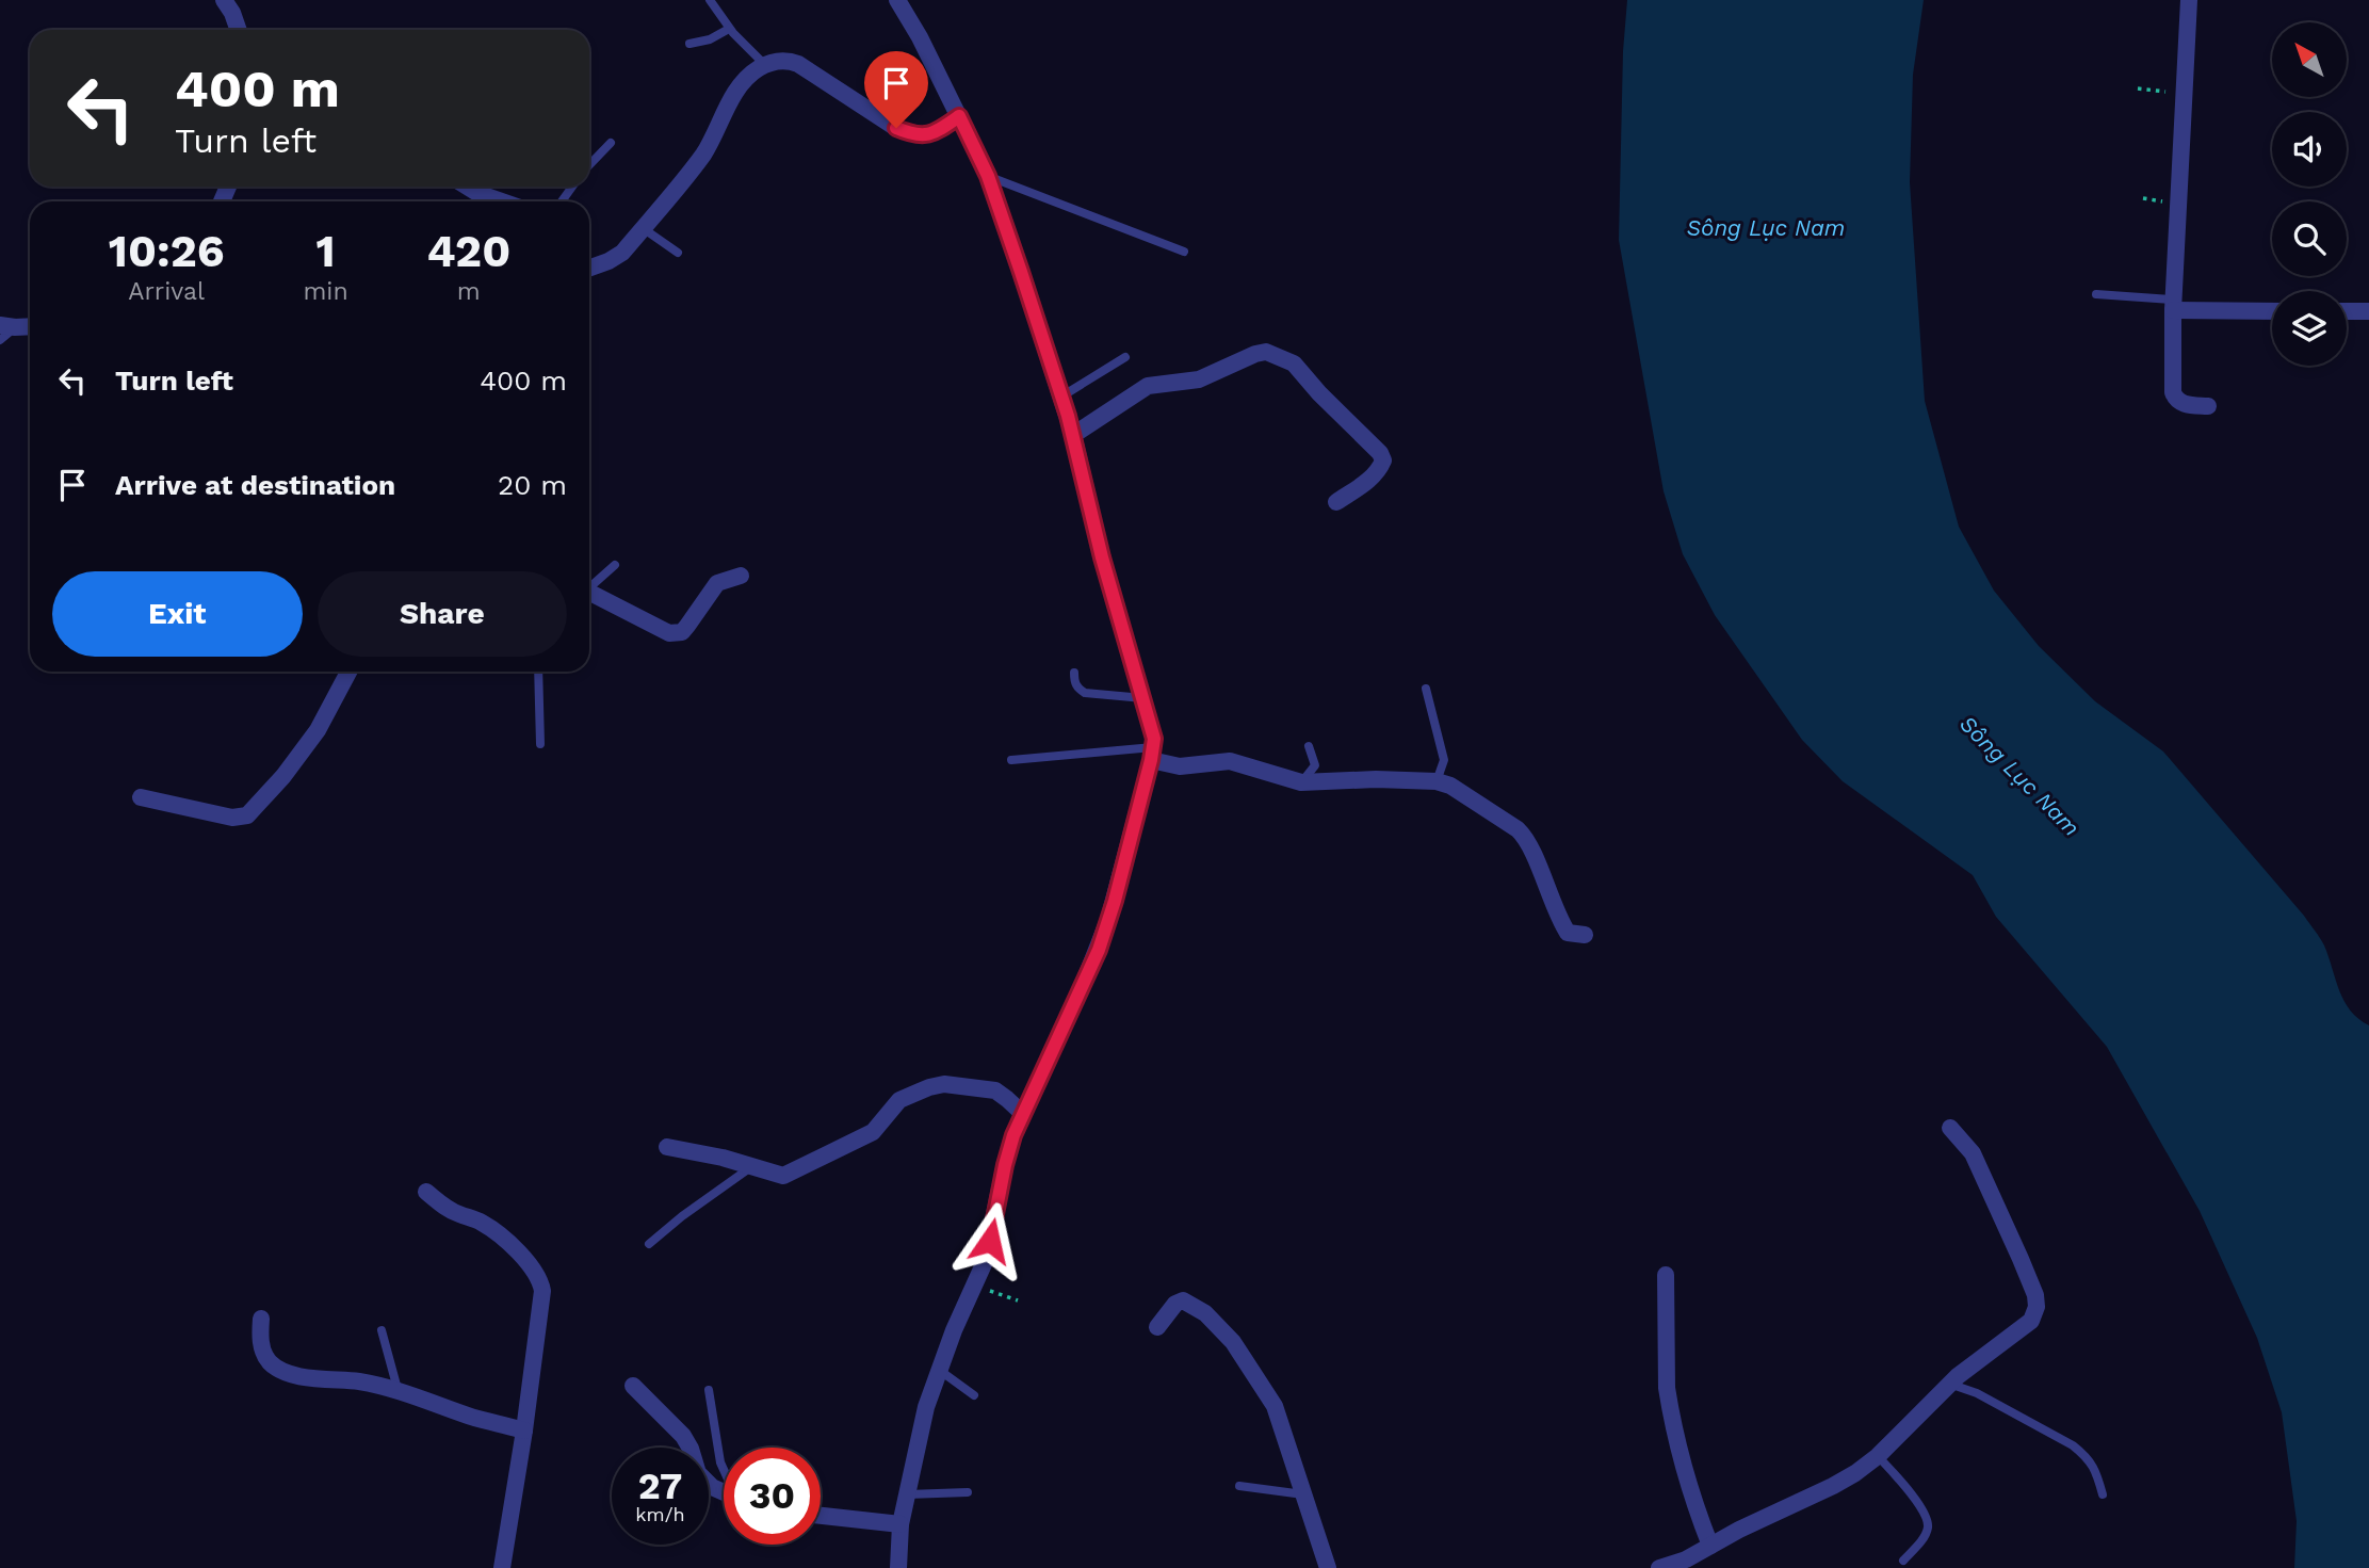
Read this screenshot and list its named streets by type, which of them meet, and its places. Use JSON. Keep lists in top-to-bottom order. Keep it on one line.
{"water":["Sông Lục Nam"],"north":"top left","page":{"turn":["400 m","Turn left"],"eta":["10:26","Arrival","1","min","420","m"],"list":[{"name":"Turn left","value":"400 m"},{"name":"Arrive at destination","value":"20 m"}],"buttons":["Exit","Share"],"speed":"27 km/h","limit":"30"}}
